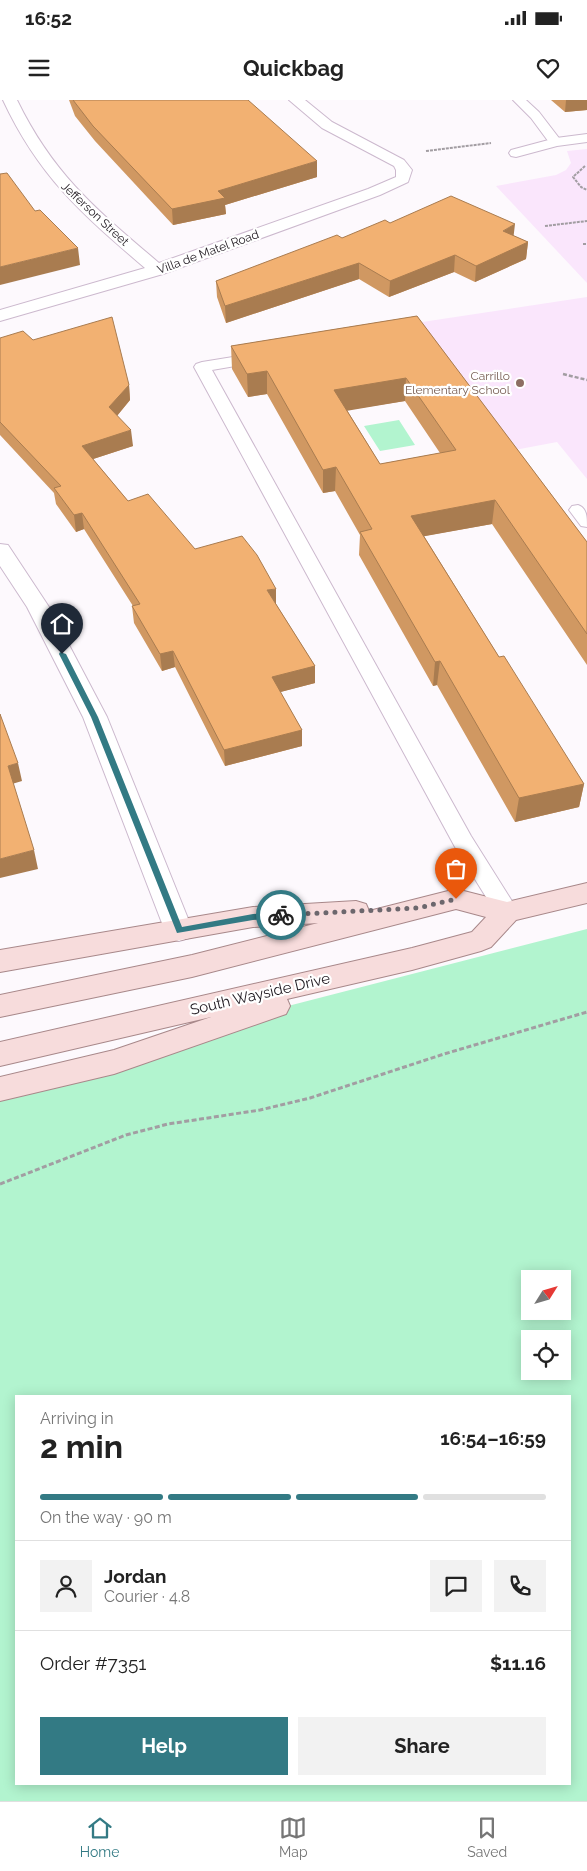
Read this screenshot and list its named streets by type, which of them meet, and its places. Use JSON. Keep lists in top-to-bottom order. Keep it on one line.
{"streets":{"main road":["South Wayside Drive"],"street":["Jefferson Street","Villa de Matel Road"]},"crossings":[["Jefferson Street","Villa de Matel Road"]],"places":["Carrillo Elementary School"],"north":"top right","page":{"status":"16:52","header":"Quickbag","heading":["2 min","Arriving in","16:54–16:59"],"panel":["Jordan","Courier · 4.8","Order #7351","$11.16"],"bar":"On the way · 90 m","buttons":["Help","Share"],"tabs":["Home","Map","Saved"]}}
